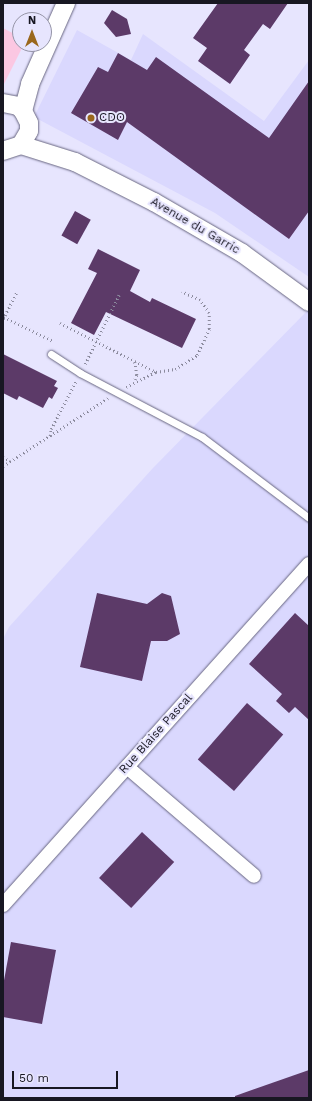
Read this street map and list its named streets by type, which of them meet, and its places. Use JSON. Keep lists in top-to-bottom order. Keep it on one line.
{"streets":{"street":["Avenue du Garric","Rue Blaise Pascal"]},"places":["CDO"],"scale_bar":"50 m","north":"top"}
